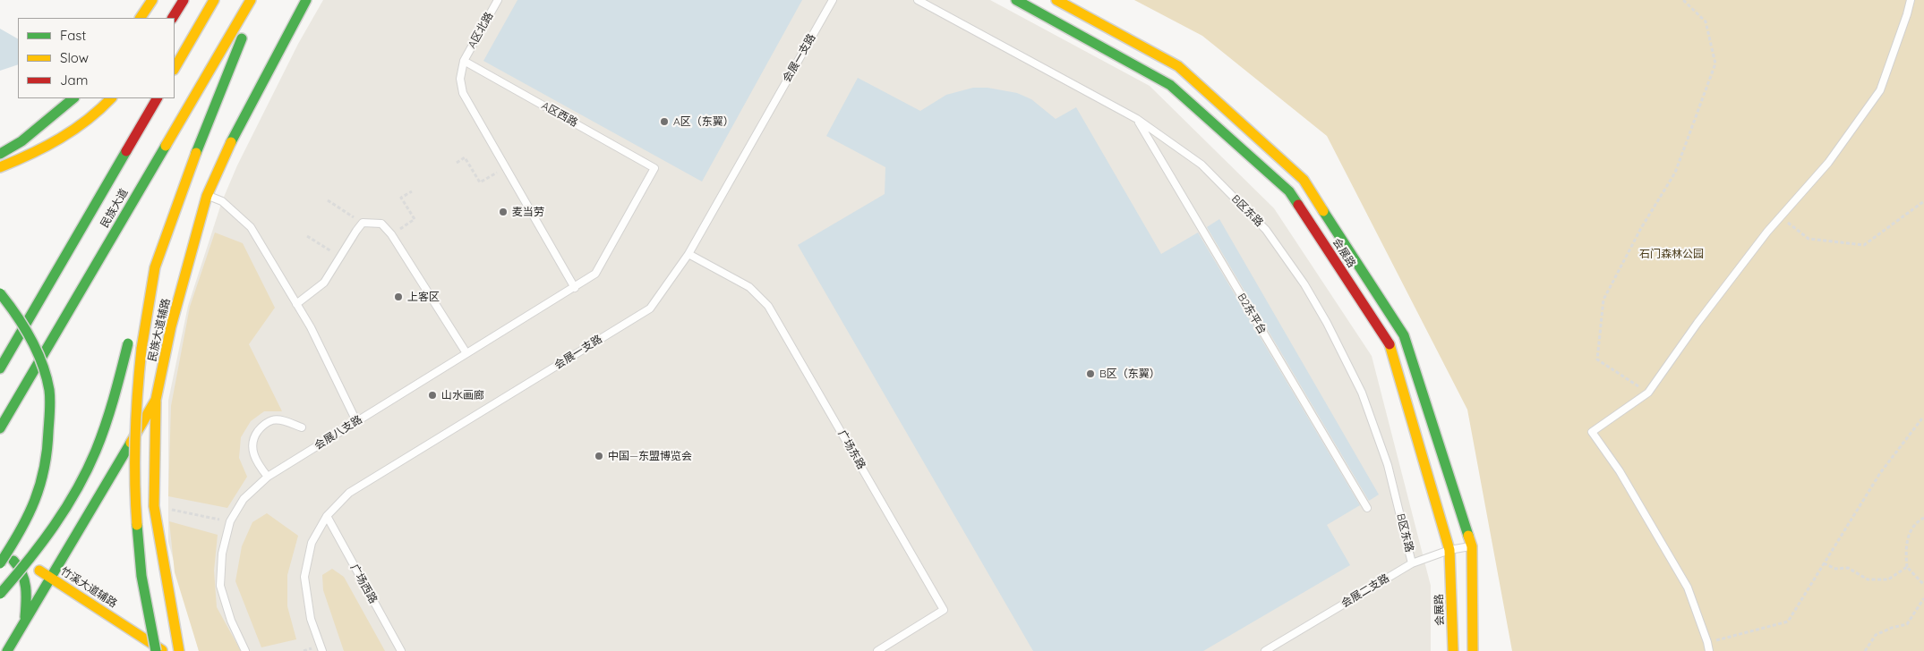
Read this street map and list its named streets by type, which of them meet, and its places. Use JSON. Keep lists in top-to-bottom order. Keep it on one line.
{"streets":{"main road":["民族大道","会展路","民族大道辅路","竹溪大道辅路"],"lane":["A区北路","会展一支路","A区西路","B区东路","B2东平台","会展八支路","广场东路","广场西路","会展二支路"]},"crossings":[["A区北路","A区西路"],["会展一支路","广场东路"],["会展一支路","广场西路"],["A区西路","会展八支路"],["B区东路","B2东平台"],["B区东路","会展二支路"],["会展路","会展二支路"],["民族大道辅路","竹溪大道辅路"]],"parks":["石门森林公园"],"places":["A区（东翼）","麦当劳","上客区","B区（东翼）","山水画廊","中国—东盟博览会"],"legend":["Fast","Slow","Jam"]}
